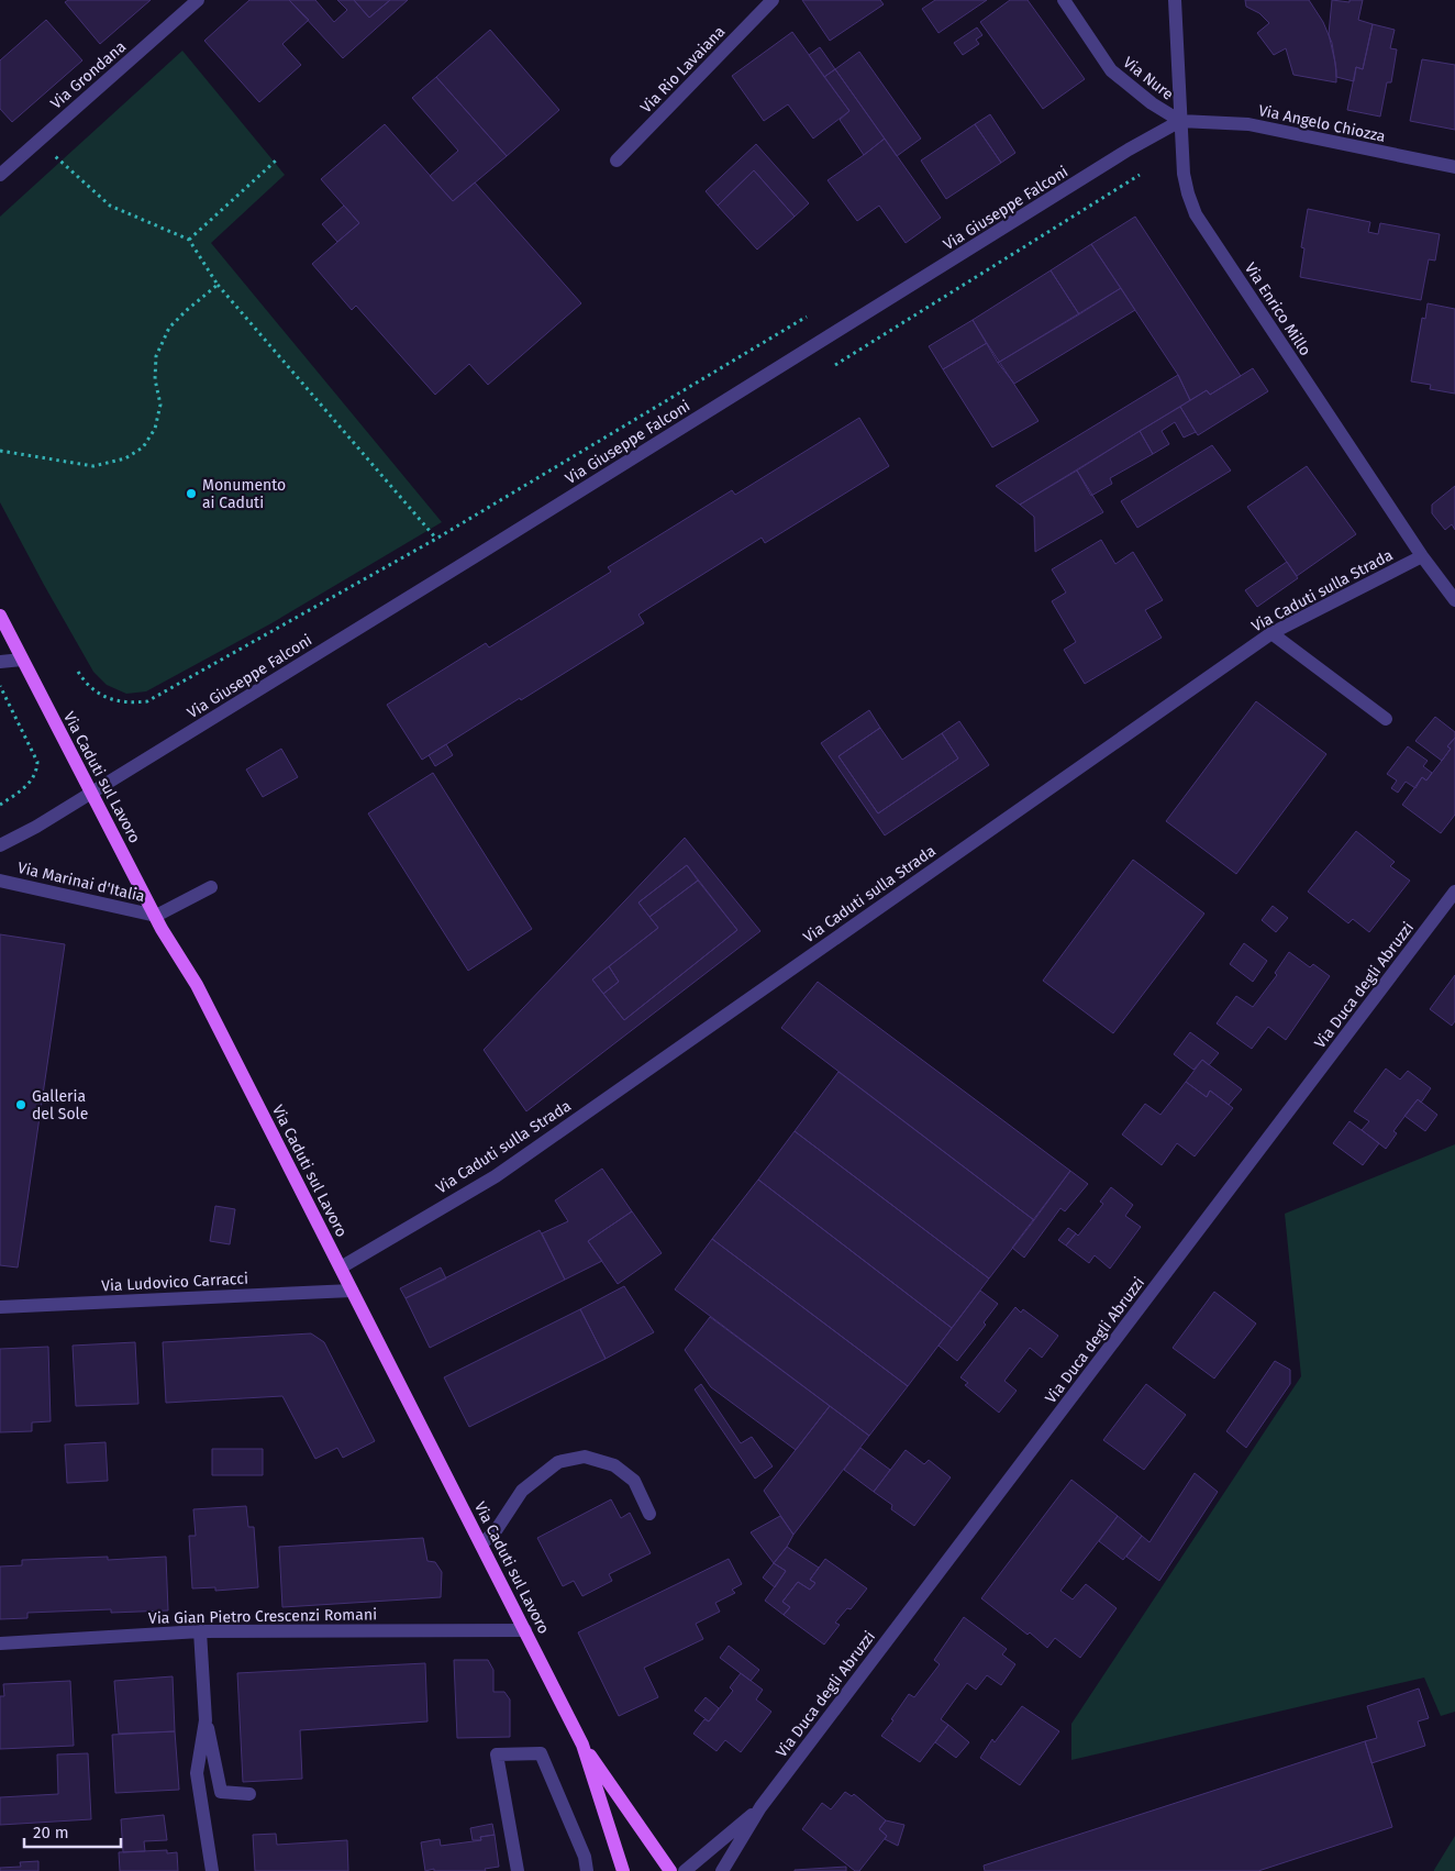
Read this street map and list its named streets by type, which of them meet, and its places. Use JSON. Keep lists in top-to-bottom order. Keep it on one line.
{"streets":{"main road":["Via Caduti sul Lavoro"],"street":["Via Rio Lavaiana","Via Grondana","Via Nure","Via Angelo Chiozza","Via Giuseppe Falconi","Via Enrico Millo","Via Caduti sulla Strada","Via Marinai d'Italia","Via Duca degli Abruzzi","Via Ludovico Carracci","Via Gian Pietro Crescenzi Romani"]},"crossings":[["Via Nure","Via Angelo Chiozza"],["Via Nure","Via Giuseppe Falconi"],["Via Nure","Via Enrico Millo"],["Via Angelo Chiozza","Via Giuseppe Falconi"],["Via Angelo Chiozza","Via Enrico Millo"],["Via Giuseppe Falconi","Via Enrico Millo"],["Via Giuseppe Falconi","Via Caduti sul Lavoro"],["Via Giuseppe Falconi","Via Marinai d'Italia"],["Via Enrico Millo","Via Caduti sulla Strada"],["Via Caduti sulla Strada","Via Caduti sul Lavoro"],["Via Caduti sul Lavoro","Via Marinai d'Italia"],["Via Caduti sul Lavoro","Via Ludovico Carracci"],["Via Caduti sul Lavoro","Via Gian Pietro Crescenzi Romani"]],"places":["Monumento ai Caduti","Galleria del Sole"],"scale_bar":"20 m"}
